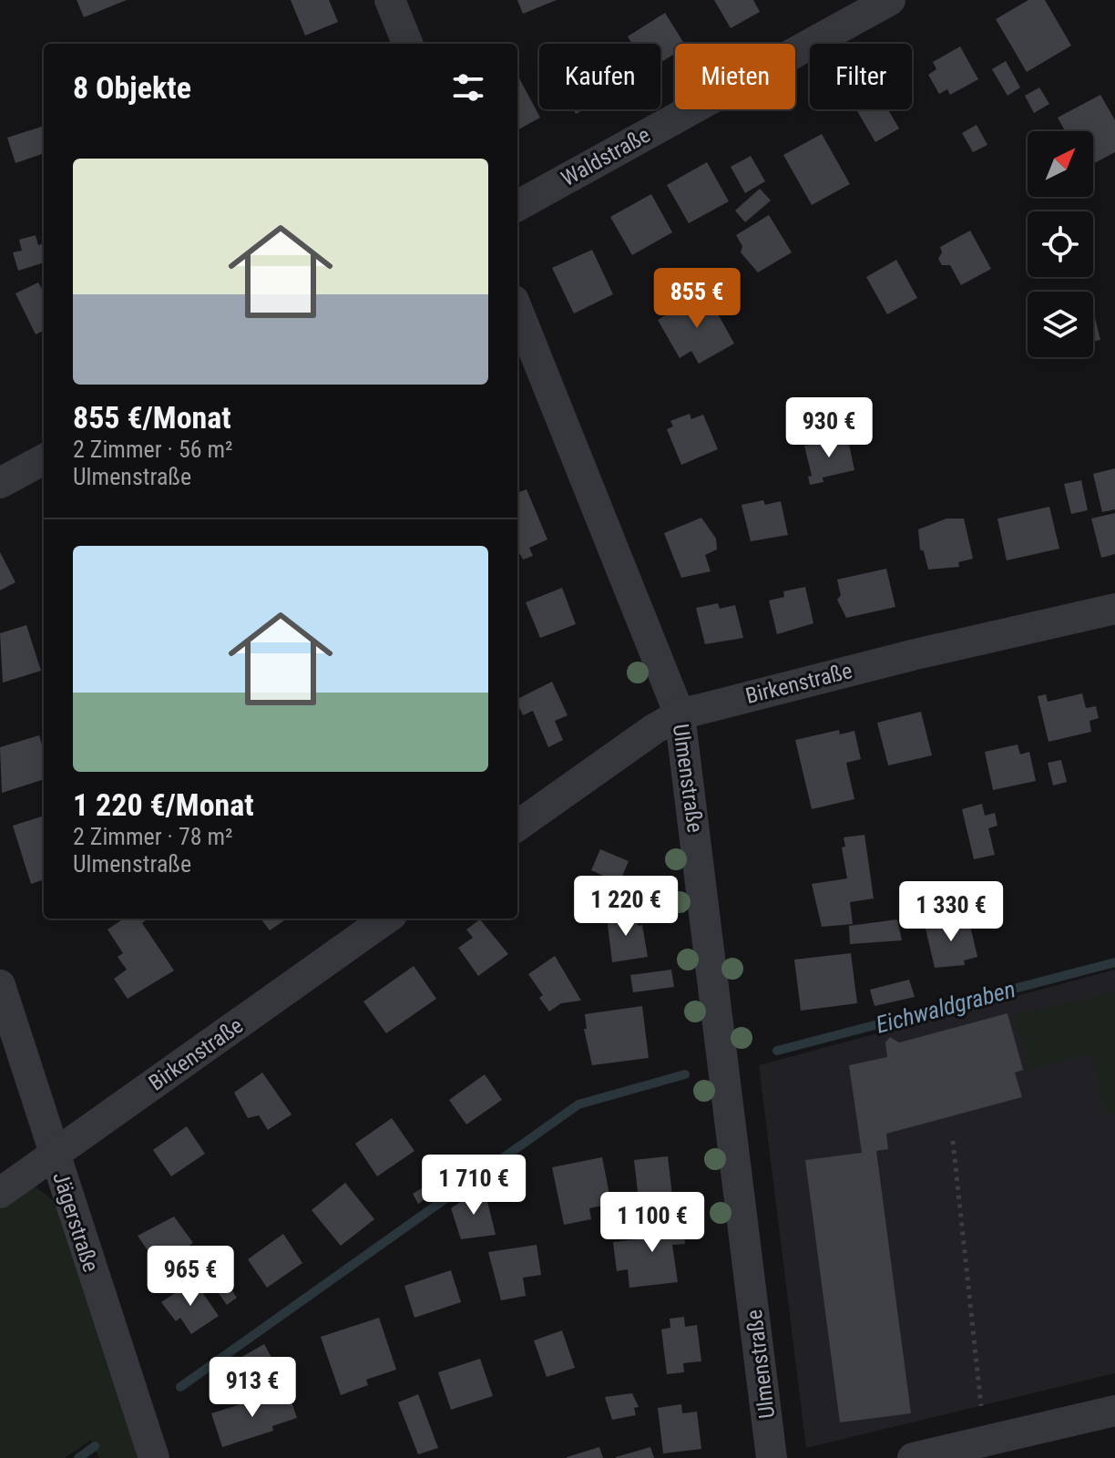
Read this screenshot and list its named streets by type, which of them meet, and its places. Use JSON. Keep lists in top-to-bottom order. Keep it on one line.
{"streets":{"street":["Waldstraße","Birkenstraße","Ulmenstraße","Jägerstraße"]},"crossings":[["Birkenstraße","Ulmenstraße"],["Birkenstraße","Jägerstraße"]],"water":["Eichwaldgraben"],"north":"top right","page":{"chip":["Kaufen","Mieten","Filter"],"heading":"8 Objekte","list":[{"name":"855 €/Monat","note":"2 Zimmer · 56 m² · Ulmenstraße"},{"name":"1 220 €/Monat","note":"2 Zimmer · 78 m² · Ulmenstraße"}],"price":["855 €","930 €","1 220 €","1 330 €","1 710 €","1 100 €","965 €","913 €"]}}
